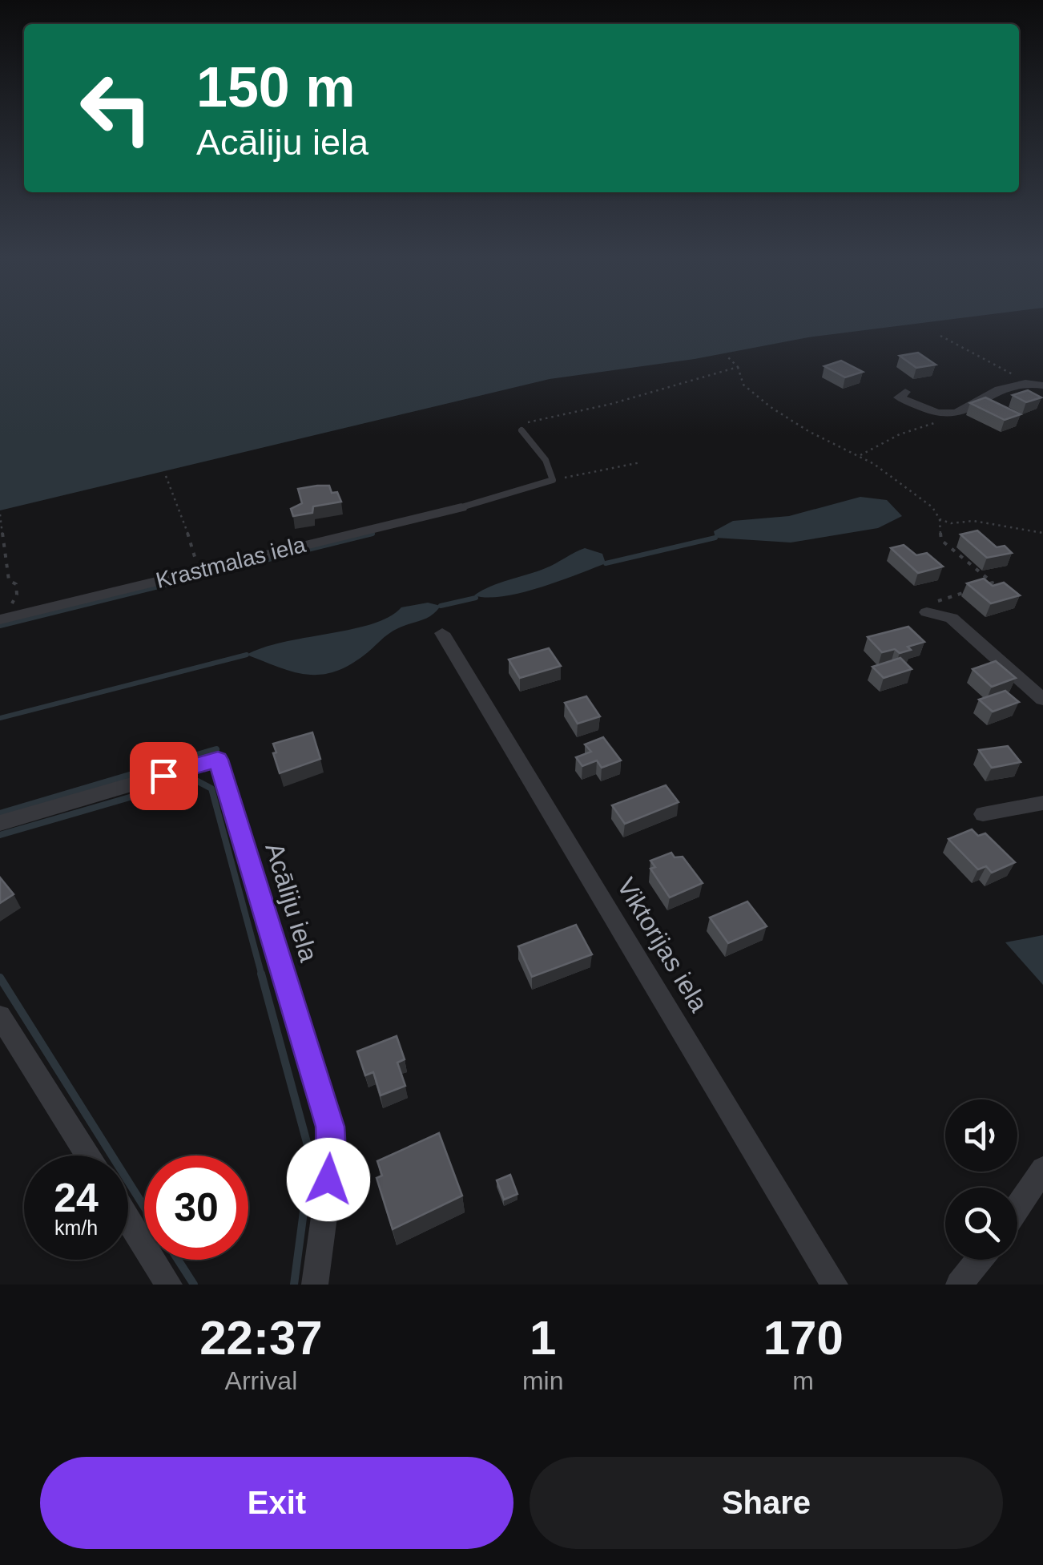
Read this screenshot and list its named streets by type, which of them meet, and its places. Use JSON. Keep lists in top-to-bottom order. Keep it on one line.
{"streets":{"street":["Krastmalas iela","Acāliju iela","Viktorijas iela"]},"page":{"turn":["150 m","Acāliju iela"],"speed":"24 km/h","limit":"30","eta":["22:37","Arrival","1","min","170","m"],"buttons":["Exit","Share"]}}
